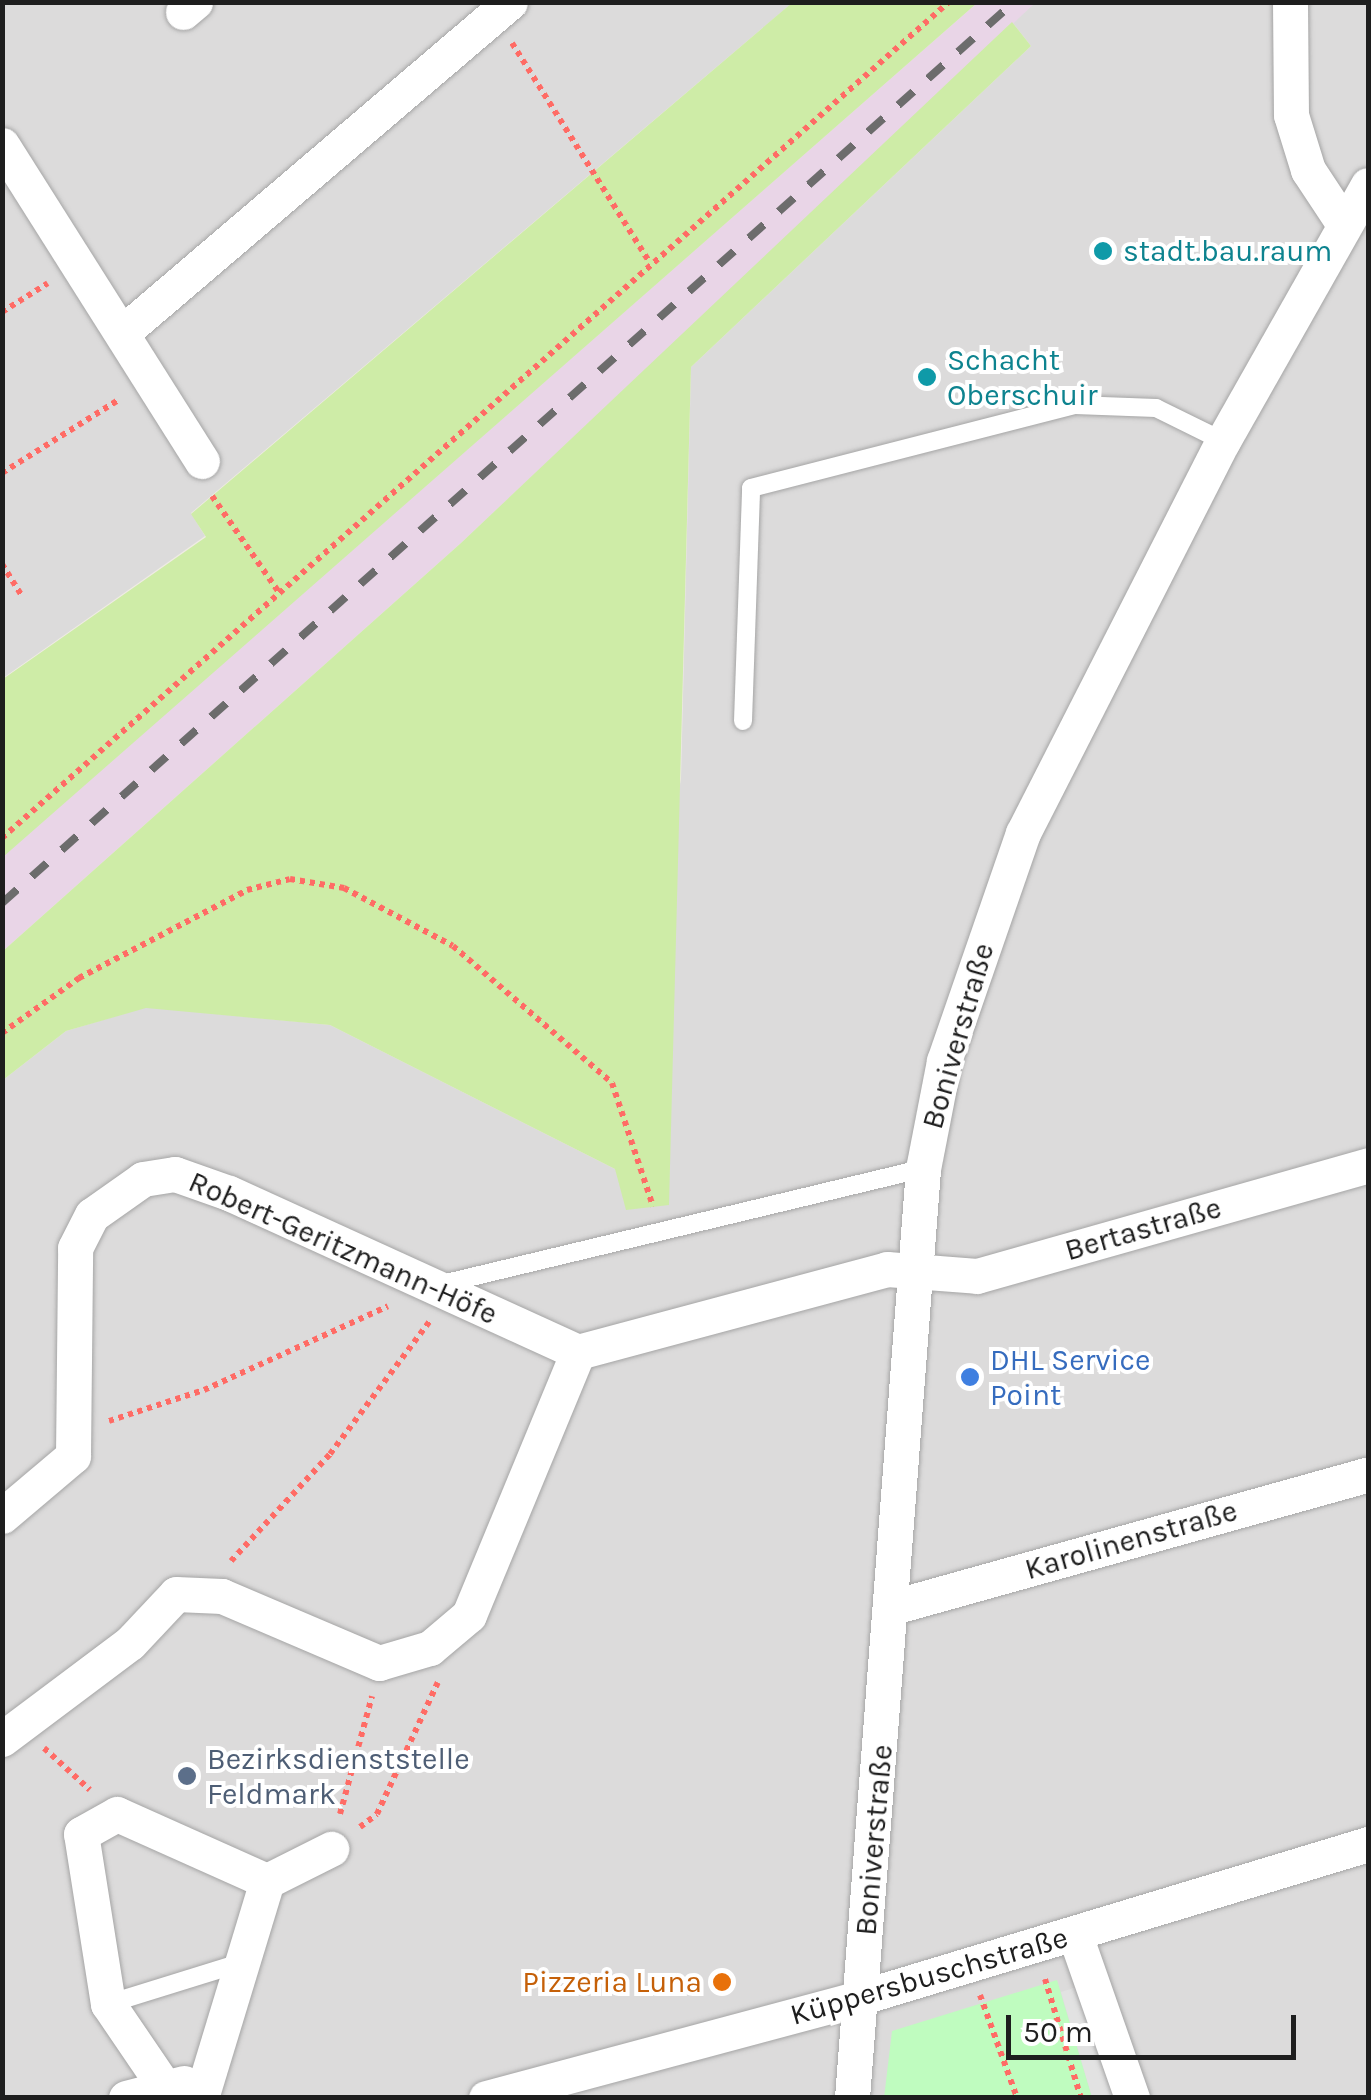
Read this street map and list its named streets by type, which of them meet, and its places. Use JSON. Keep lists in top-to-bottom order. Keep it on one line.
{"streets":{"street":["Boniverstraße","Bertastraße","Robert-Geritzmann-Höfe","Karolinenstraße","Küppersbuschstraße"]},"crossings":[["Boniverstraße","Bertastraße"],["Boniverstraße","Karolinenstraße"],["Boniverstraße","Küppersbuschstraße"]],"places":["stadt.bau.raum","Schacht Oberschuir","DHL Service Point","Bezirksdienststelle Feldmark","Pizzeria Luna"],"scale_bar":"50 m"}
